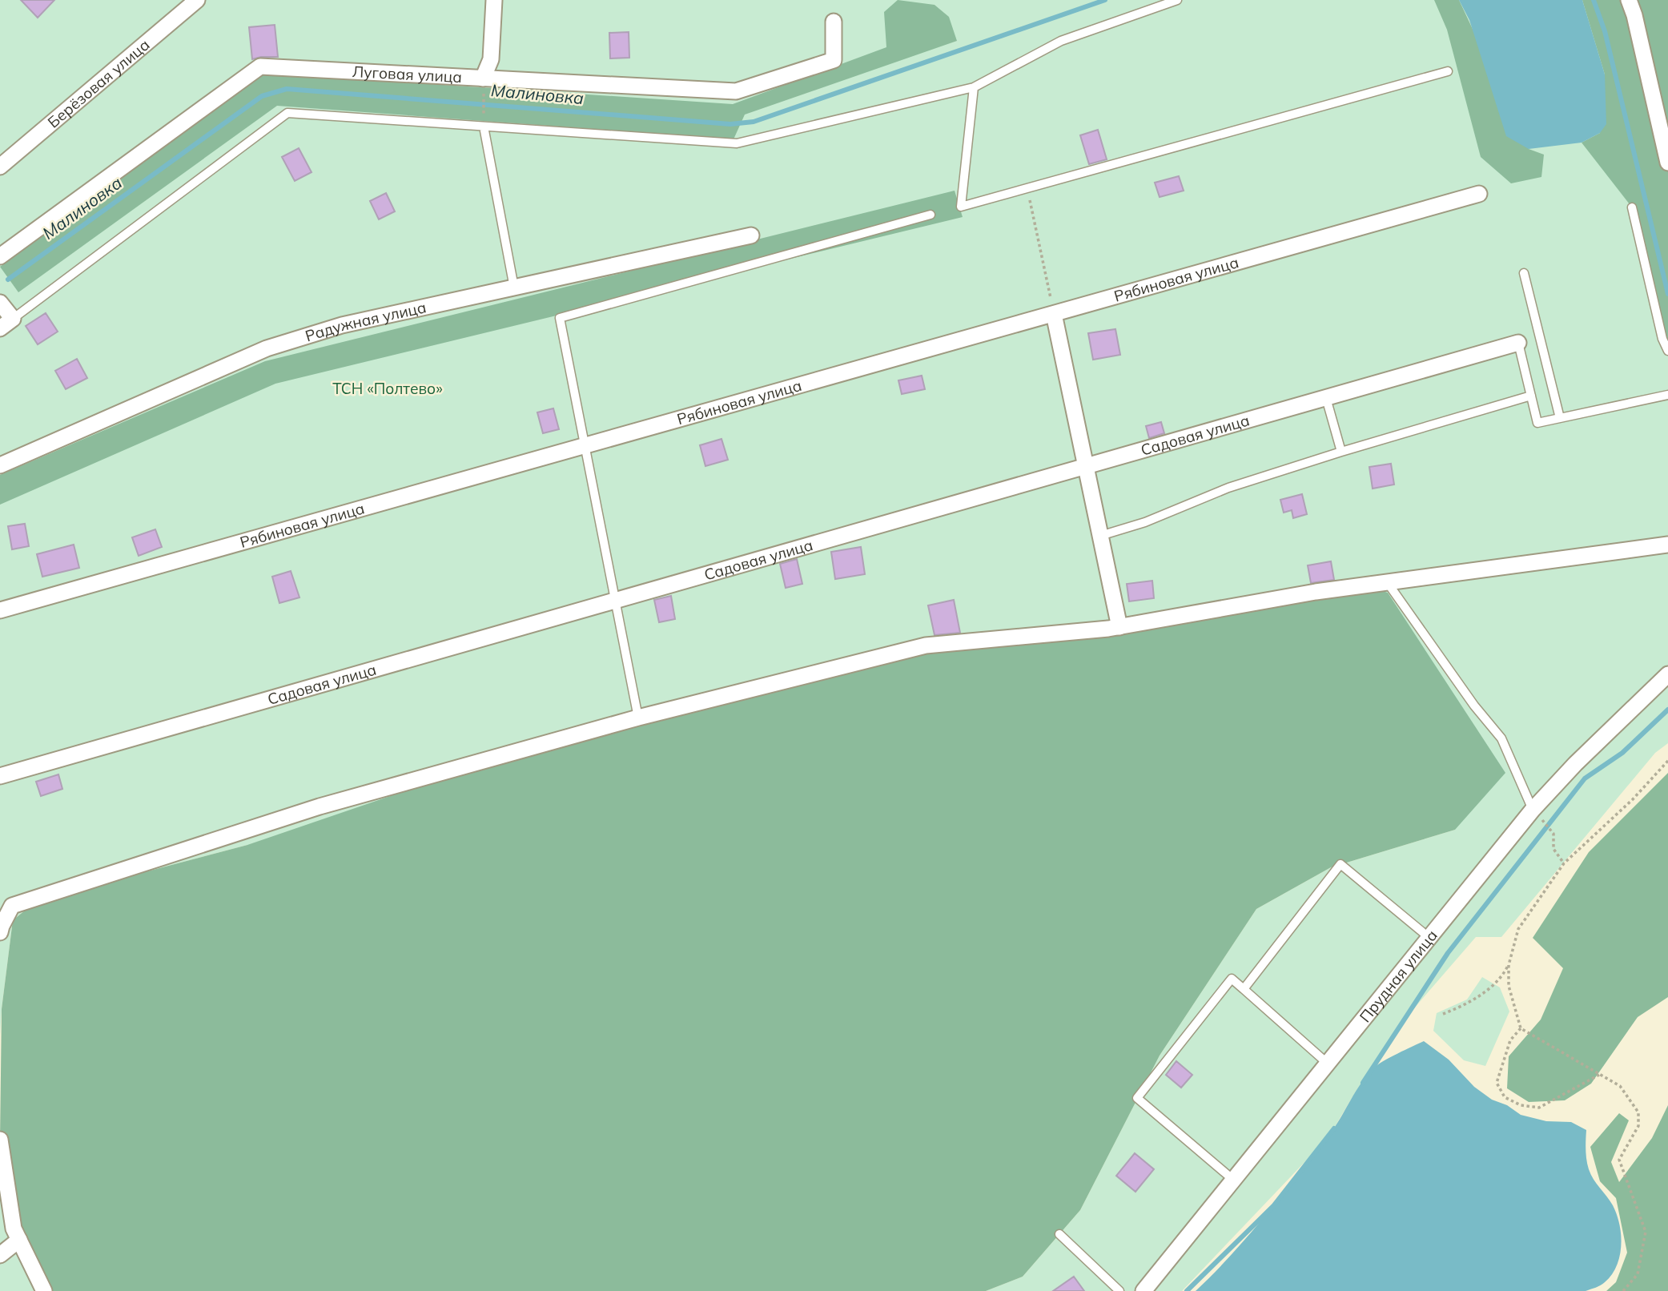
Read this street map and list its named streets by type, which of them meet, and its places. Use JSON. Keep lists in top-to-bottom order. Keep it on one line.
{"streets":{"street":["Луговая улица","Берёзовая улица","Рябиновая улица","Радужная улица","Садовая улица","Прудная улица"]},"water":["Малиновка"],"parks":["ТСН «Полтево»"]}
